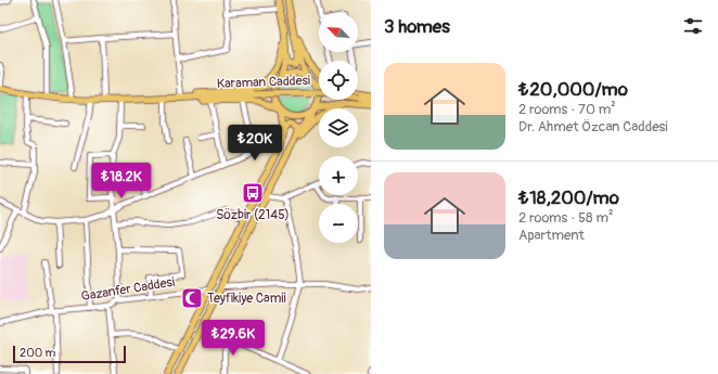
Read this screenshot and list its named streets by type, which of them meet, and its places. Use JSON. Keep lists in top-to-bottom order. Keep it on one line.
{"streets":{"main road":["Karaman Caddesi"],"street":["Gazanfer Caddesi"]},"places":{"bus stop":["Sözbir (2145)"],"mosque":["Teyfikiye Camii"]},"scale_bar":"200 m","north":"top left","page":{"heading":"3 homes","map_buttons":["+","−"],"list":[{"name":"₺20,000/mo","note":"2 rooms · 70 m² · Dr. Ahmet Özcan Caddesi"},{"name":"₺18,200/mo","note":"2 rooms · 58 m² · Apartment"}],"price":["₺20K","₺18.2K","₺29.6K"],"scale":"200 m"}}
